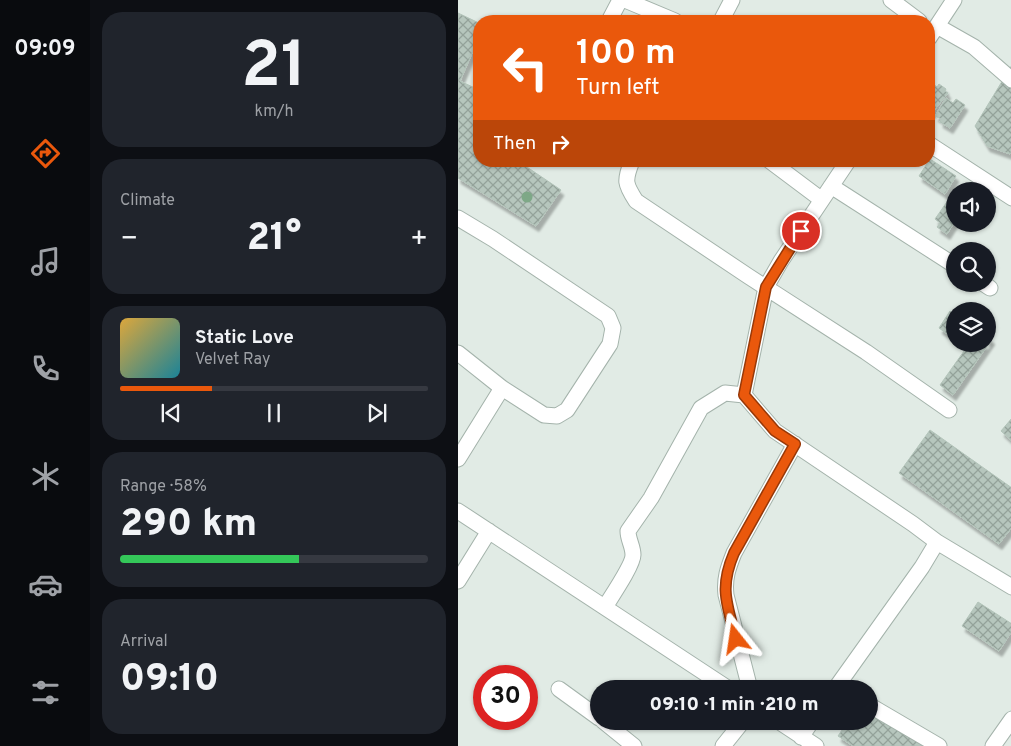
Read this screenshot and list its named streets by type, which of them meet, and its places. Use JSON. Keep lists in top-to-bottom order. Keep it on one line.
{"page":{"tabs":"09:09","tile":[["21","km/h"],"Climate",["Range · 58%","290 km"],["Arrival","09:10"]],"turn":["100 m","Turn left"],"then":"Then","heat":["−","21°","+"],"song":["Static Love","Velvet Ray"],"limit":"30","trip":"09:10 · 1 min · 210 m"}}
